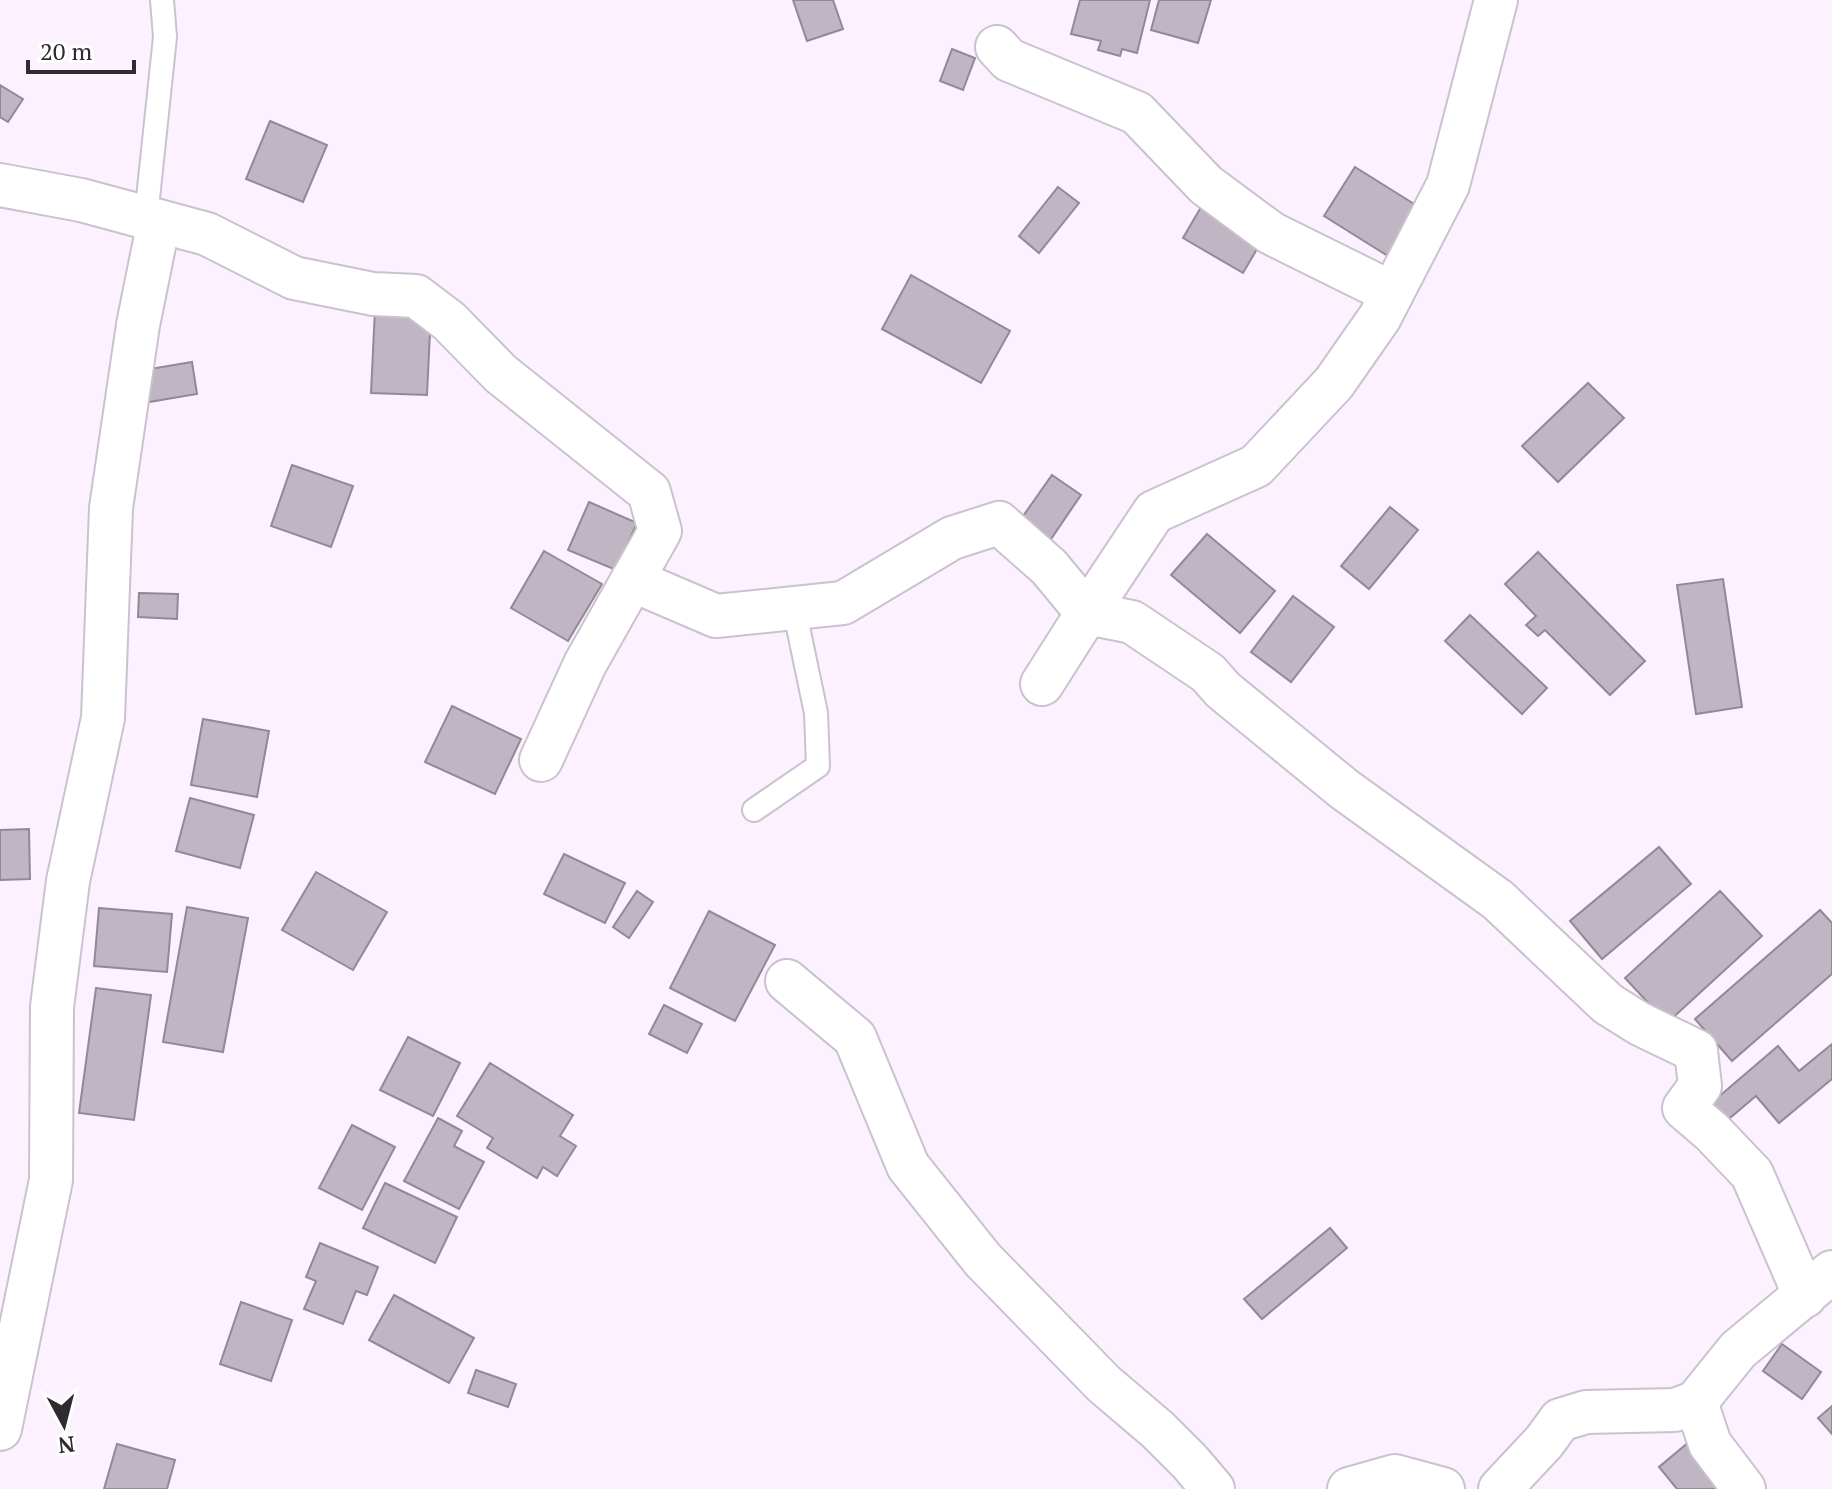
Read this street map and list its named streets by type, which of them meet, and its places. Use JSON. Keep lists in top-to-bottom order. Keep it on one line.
{"scale_bar":"20 m","north":"bottom"}
